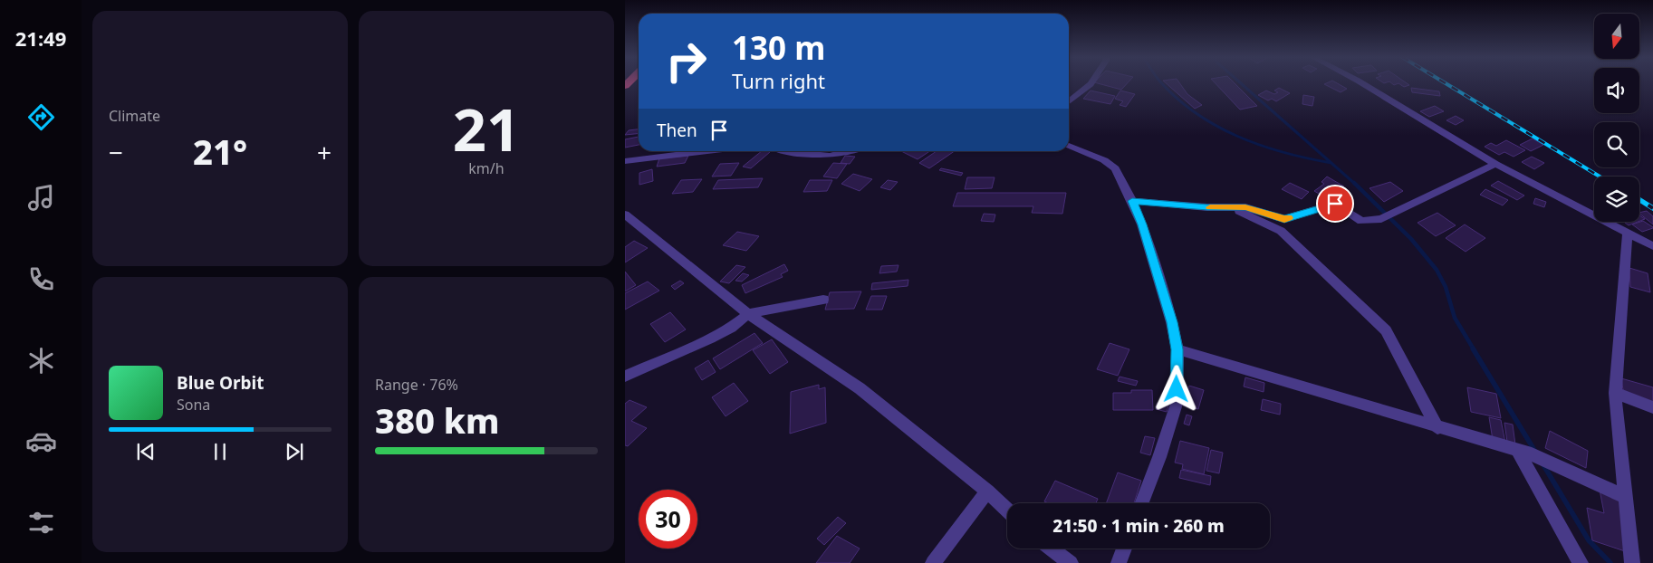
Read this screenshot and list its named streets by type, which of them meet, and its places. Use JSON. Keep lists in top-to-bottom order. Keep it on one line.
{"north":"bottom","page":{"tabs":"21:49","tile":["Climate",["21","km/h"],["Range · 76%","380 km"]],"turn":["130 m","Turn right"],"then":"Then","heat":["−","21°","+"],"song":["Blue Orbit","Sona"],"limit":"30","trip":"21:50 · 1 min · 260 m"}}
